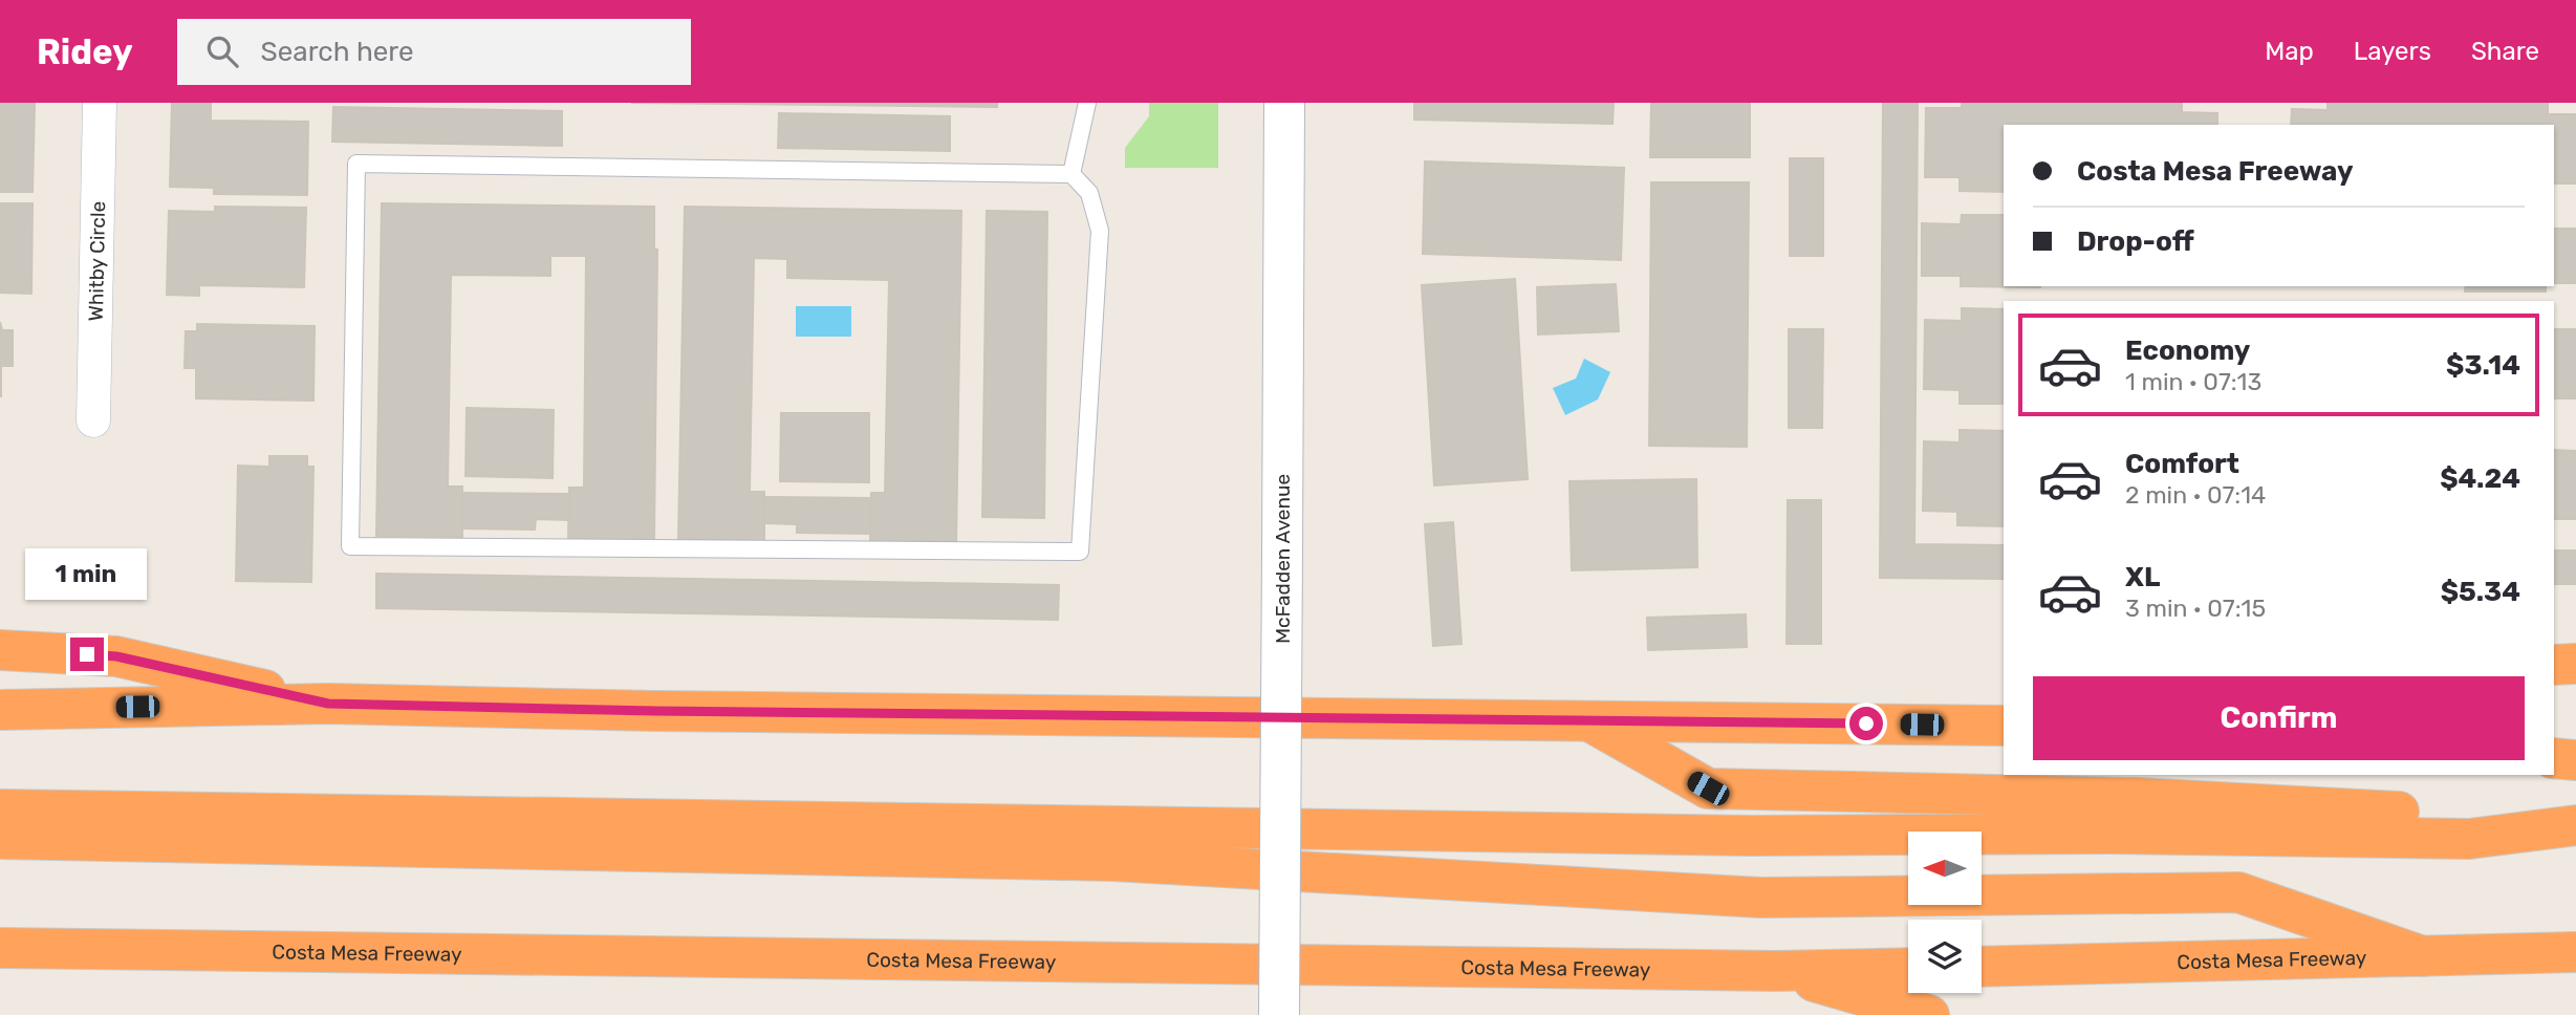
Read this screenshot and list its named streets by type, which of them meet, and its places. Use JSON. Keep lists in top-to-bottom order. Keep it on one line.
{"streets":{"highway":["Costa Mesa Freeway"],"main road":["McFadden Avenue"],"street":["Whitby Circle"]},"north":"left","page":{"header":"Ridey","search":"Search here","nav":["Map","Layers","Share"],"banner":["Costa Mesa Freeway","Drop-off"],"list":[{"name":"Economy","note":"1 min · 07:13","value":"$3.14"},{"name":"Comfort","note":"2 min · 07:14","value":"$4.24"},{"name":"XL","note":"3 min · 07:15","value":"$5.34"}],"bubble":"1 min","buttons":"Confirm"}}
